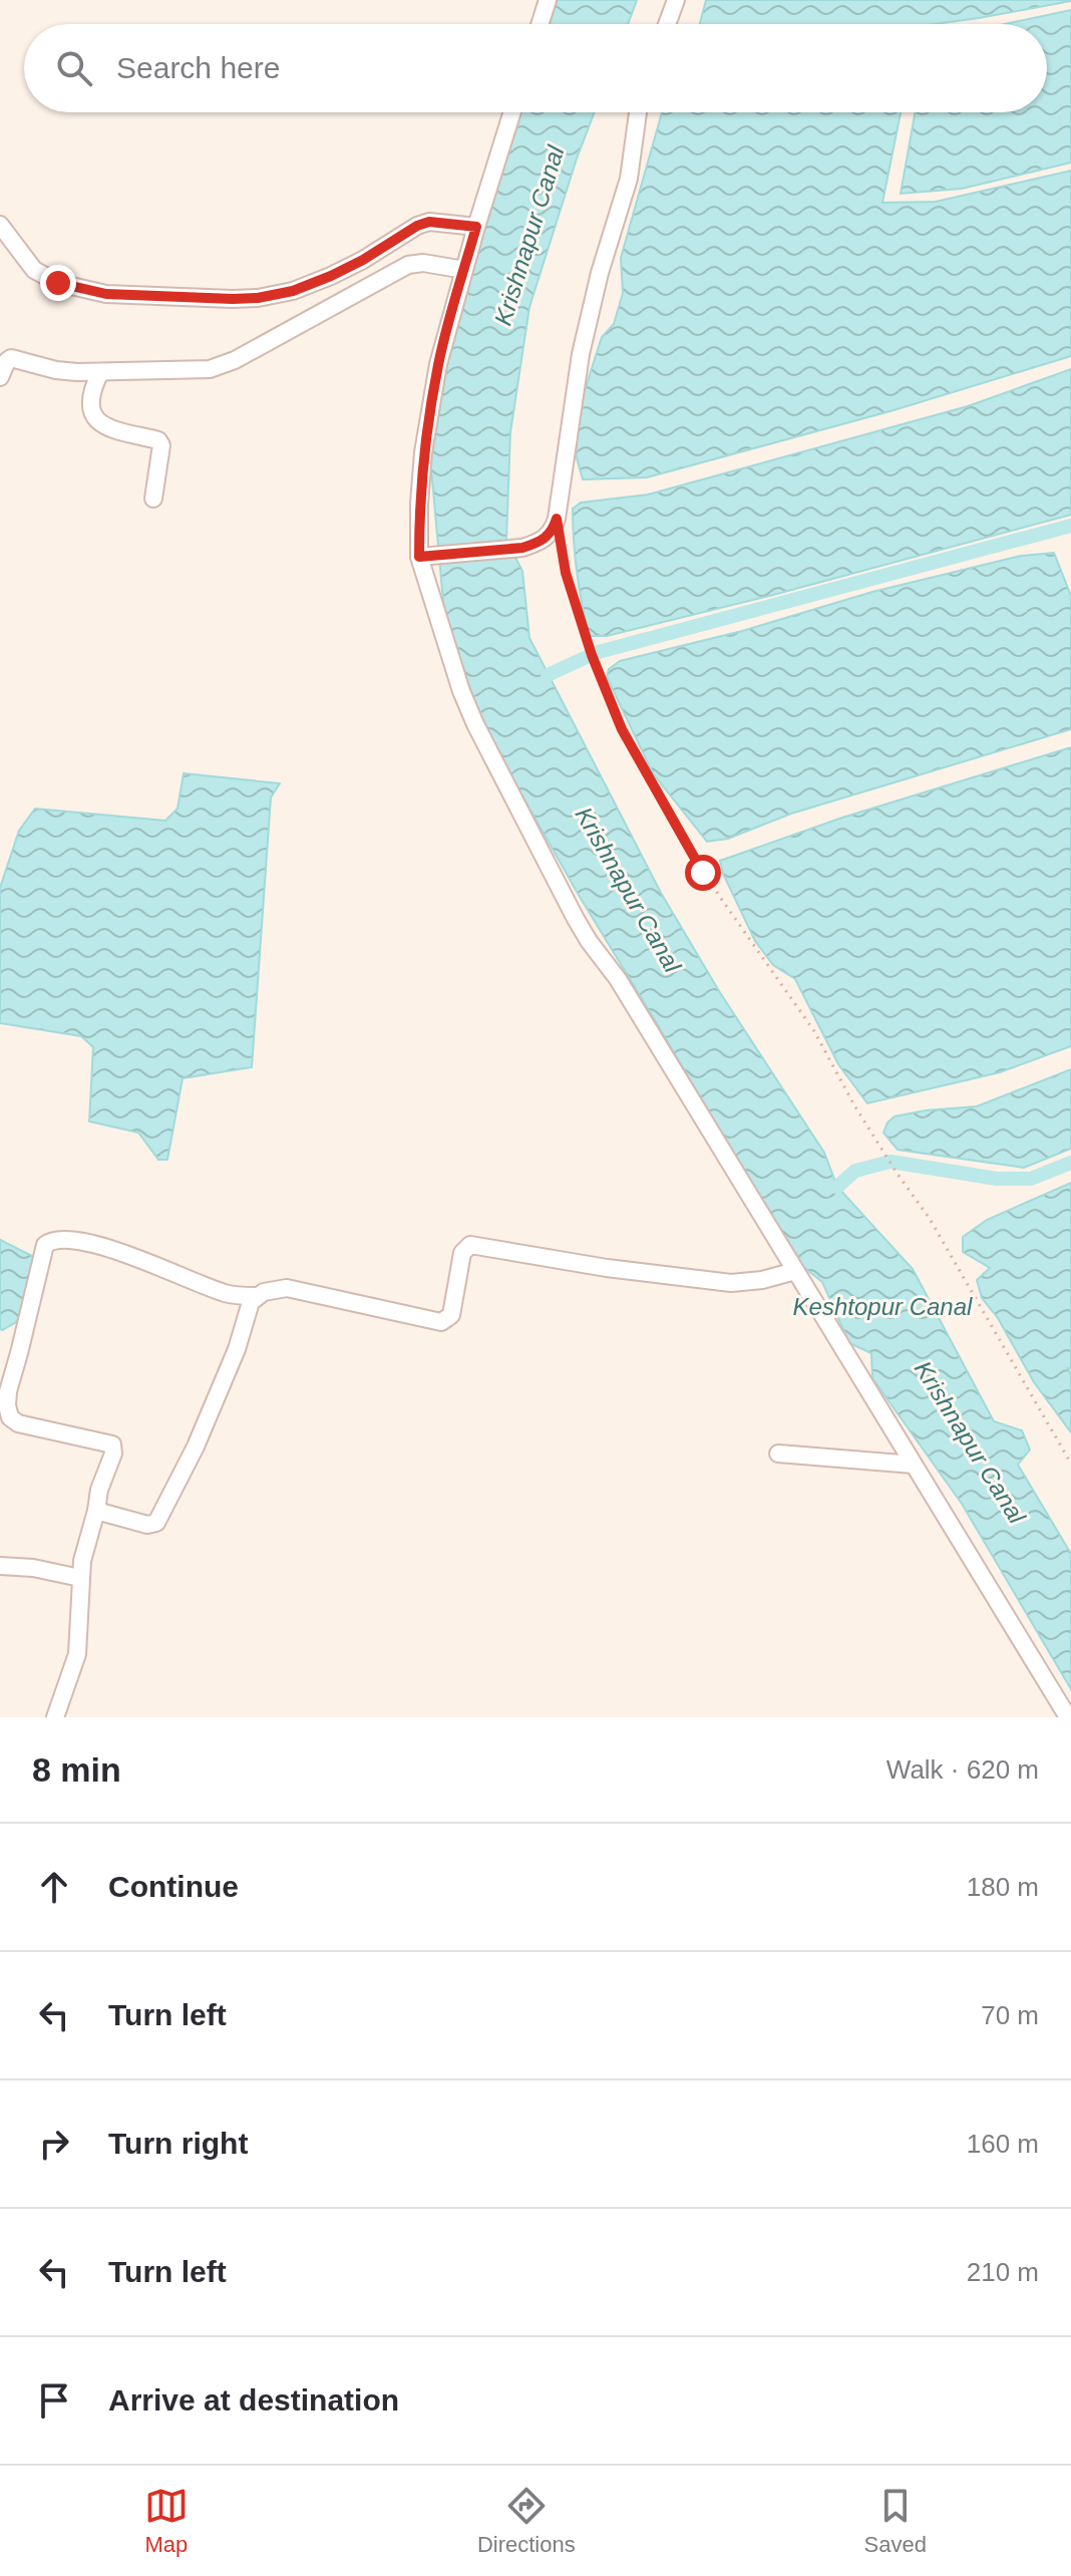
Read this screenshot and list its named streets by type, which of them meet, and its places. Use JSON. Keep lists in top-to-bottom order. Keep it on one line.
{"water":["Krishnapur Canal","Keshtopur Canal"],"page":{"search":"Search here","heading":["8 min","Walk · 620 m"],"list":[["Continue","180 m"],["Turn left","70 m"],["Turn right","160 m"],["Turn left","210 m"],"Arrive at destination"],"nav":["Map","Directions","Saved"]}}
